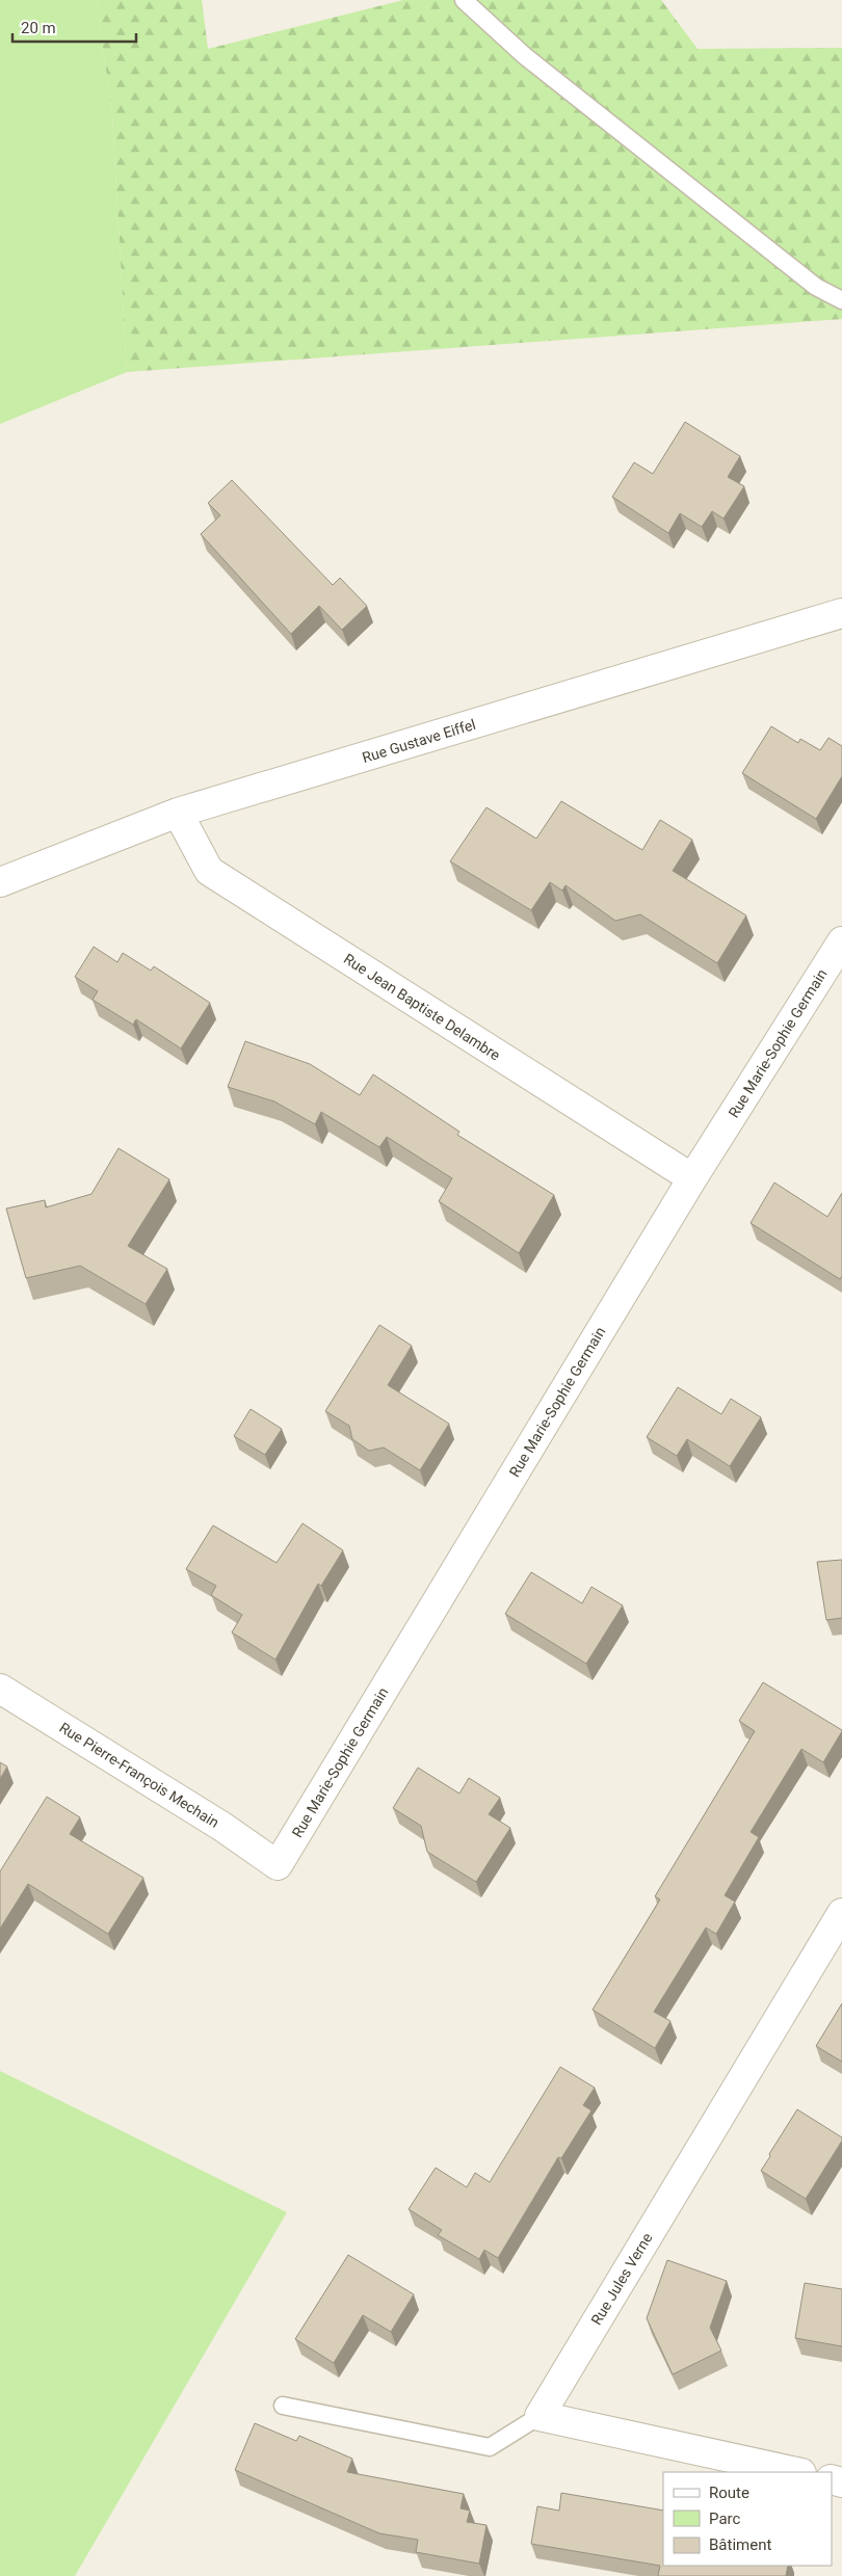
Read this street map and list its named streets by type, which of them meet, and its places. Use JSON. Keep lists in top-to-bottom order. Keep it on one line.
{"streets":{"street":["Rue Gustave Eiffel","Rue Jean Baptiste Delambre","Rue Marie-Sophie Germain","Rue Pierre-François Mechain","Rue Jules Verne"]},"crossings":[["Rue Gustave Eiffel","Rue Jean Baptiste Delambre"],["Rue Jean Baptiste Delambre","Rue Marie-Sophie Germain"],["Rue Marie-Sophie Germain","Rue Pierre-François Mechain"]],"legend":["Route","Parc","Bâtiment"],"scale_bar":"20 m"}
